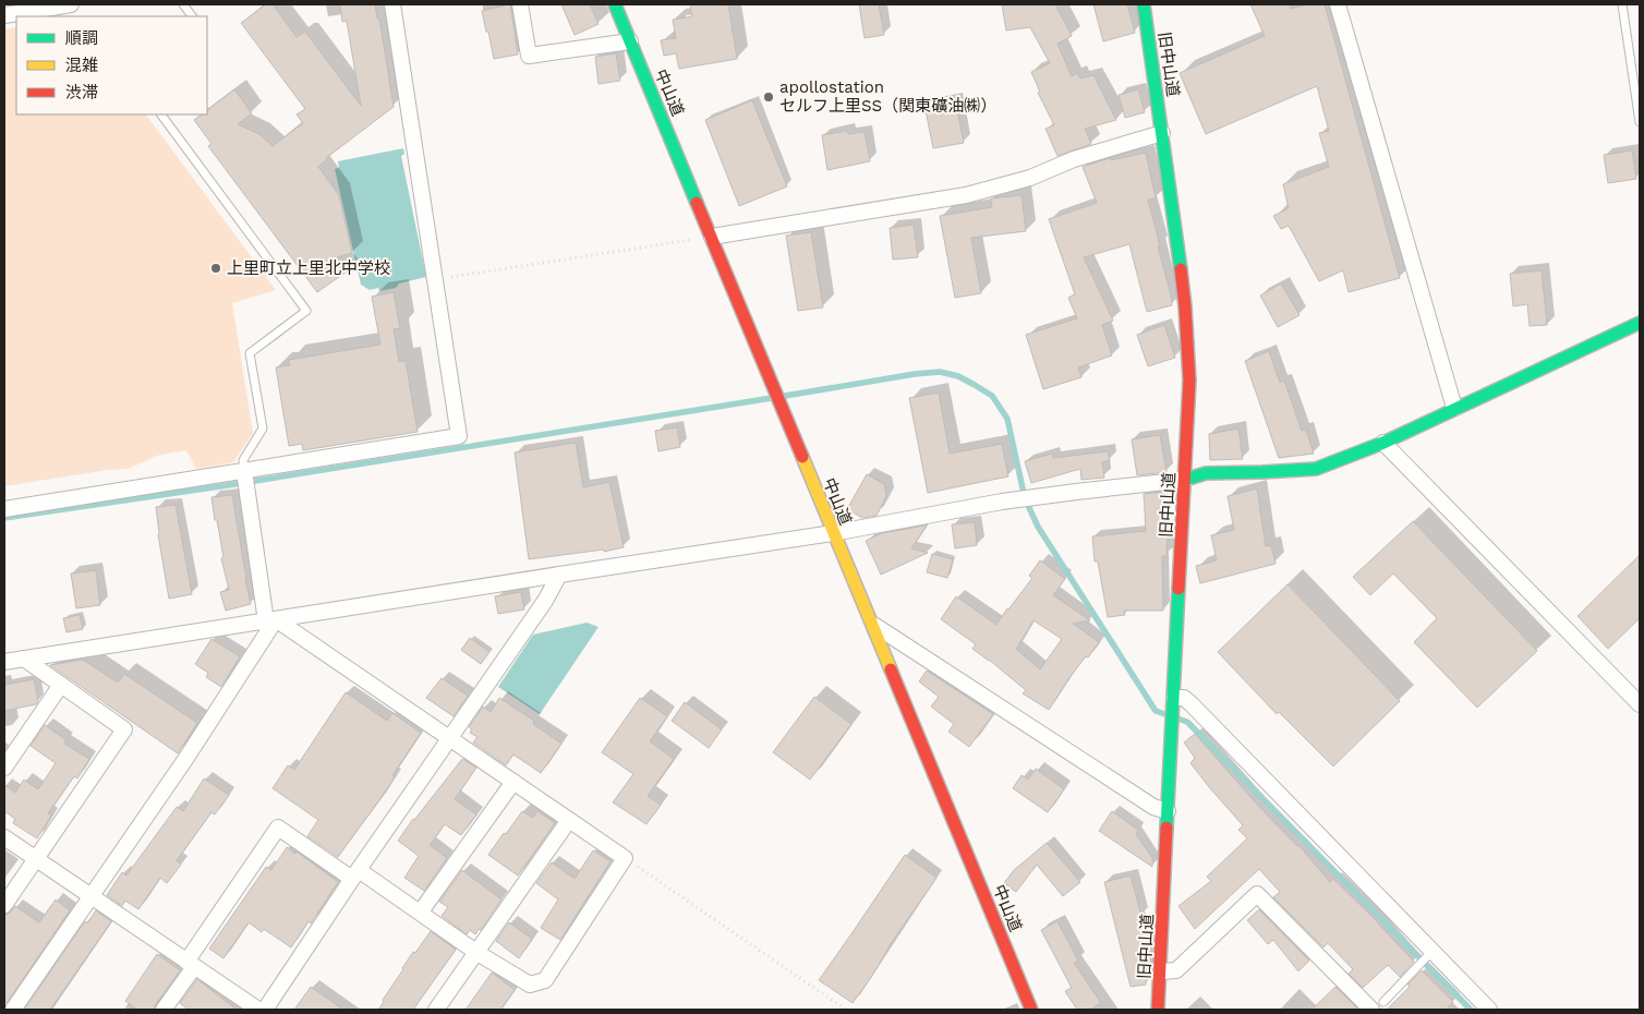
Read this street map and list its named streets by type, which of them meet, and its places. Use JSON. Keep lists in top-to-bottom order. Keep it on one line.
{"streets":{"main road":["旧中山道","中山道"]},"places":["apollostation セルフ上里SS（関東礦油㈱）","上里町立上里北中学校"],"legend":["順調","混雑","渋滞"]}
